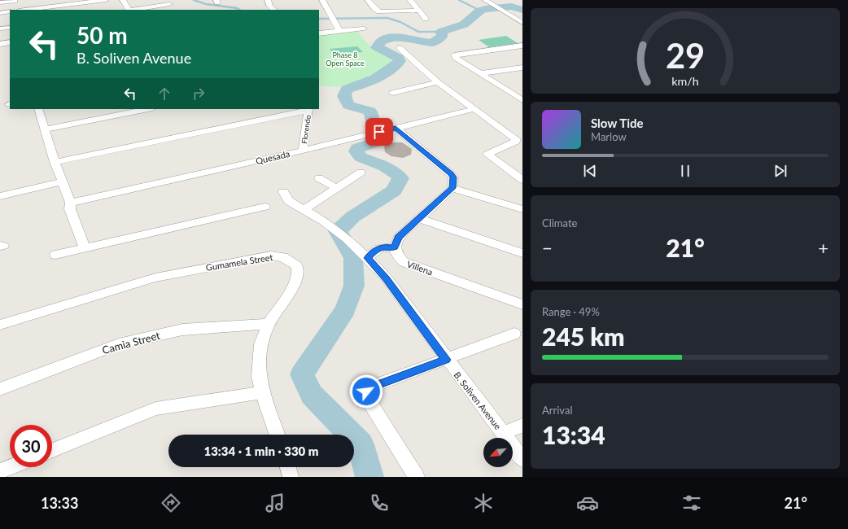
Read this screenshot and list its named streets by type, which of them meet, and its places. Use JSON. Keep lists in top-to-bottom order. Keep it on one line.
{"streets":{"street":["Florendo","Quesada","Gumamela Street","Villena","Camia Street","B. Soliven Avenue"]},"crossings":[["Florendo","Quesada"],["Gumamela Street","Camia Street"]],"parks":["Phase 8 Open Space"],"north":"bottom left","page":{"turn":["50 m","B. Soliven Avenue"],"song":["Slow Tide","Marlow"],"tile":["Climate",["Range · 49%","245 km"],["Arrival","13:34"]],"heat":["−","21°","+"],"limit":"30","trip":"13:34 · 1 min · 330 m","tabs":["13:33","21°"],"gauge":["29","km/h"]}}
